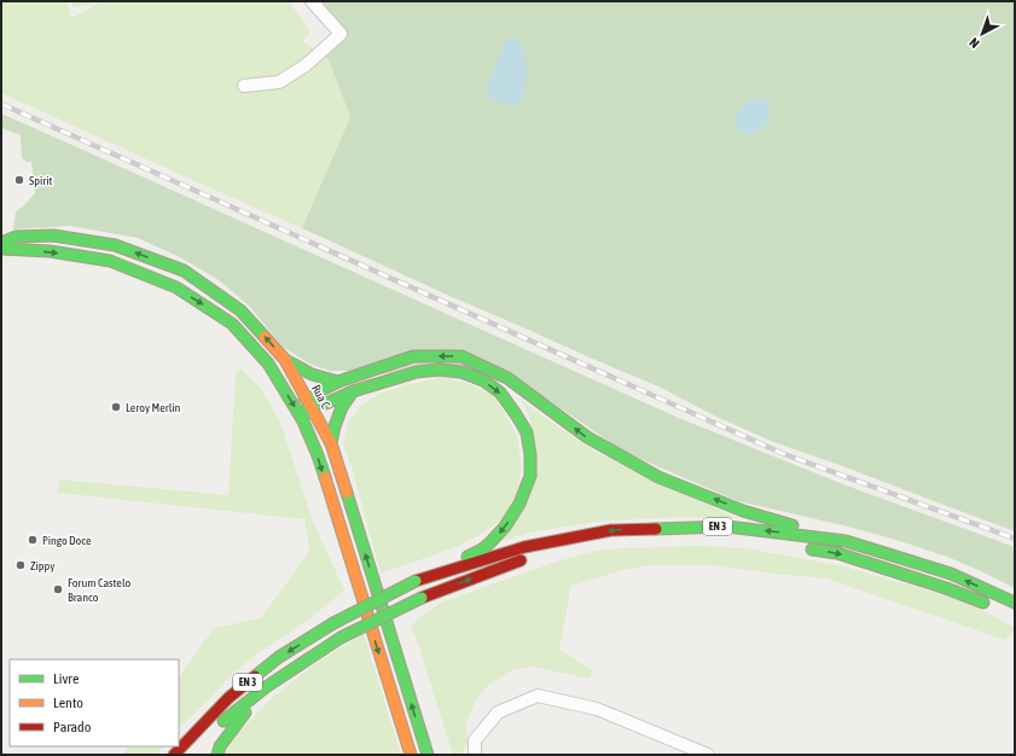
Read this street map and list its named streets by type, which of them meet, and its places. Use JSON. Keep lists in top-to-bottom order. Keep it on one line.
{"streets":{"main road":["Rua C","EN 3"]},"places":["Spirit","Leroy Merlin","Pingo Doce","Zippy","Forum Castelo Branco"],"legend":["Livre","Lento","Parado"],"north":"bottom left"}
